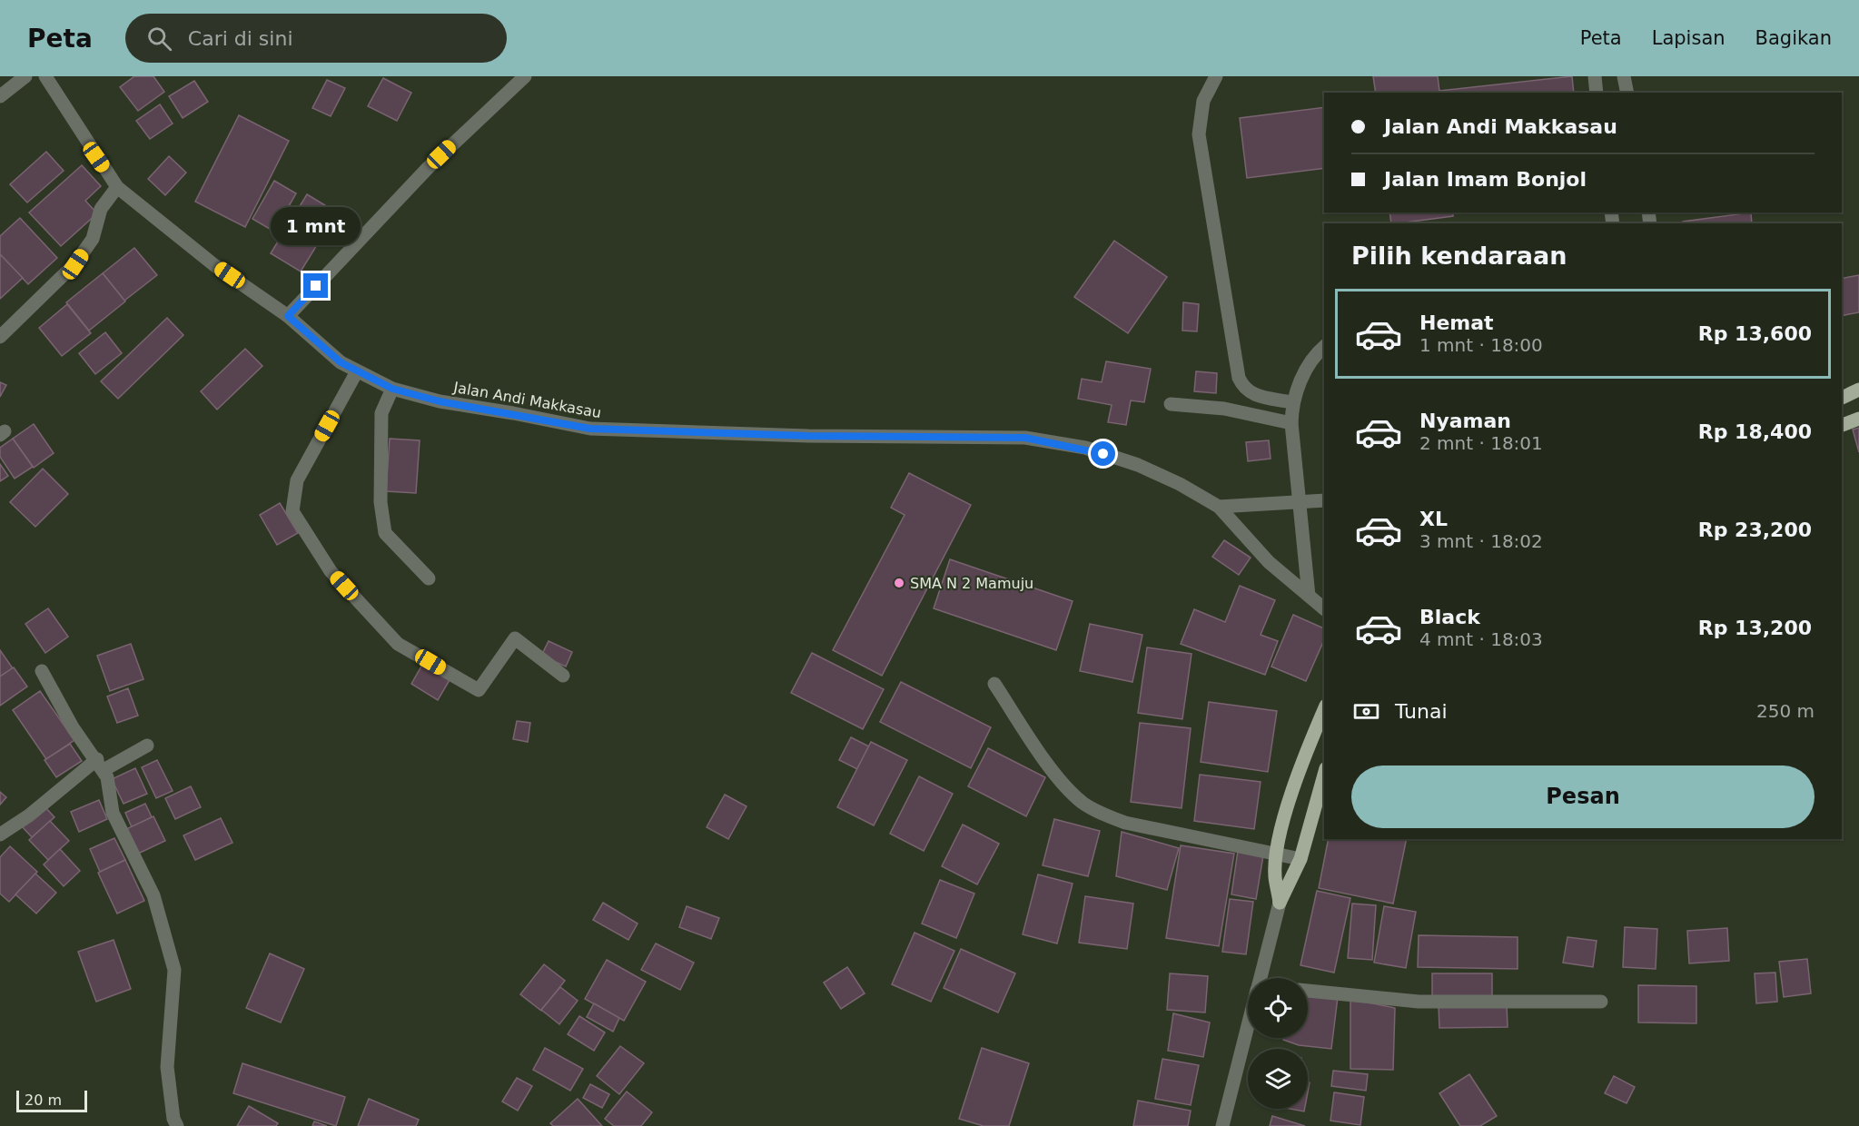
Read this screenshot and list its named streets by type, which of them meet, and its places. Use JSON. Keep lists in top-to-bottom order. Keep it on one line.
{"streets":{"street":["Jalan Andi Makkasau"]},"places":["SMA N 2 Mamuju"],"scale_bar":"20 m","page":{"header":"Peta","search":"Cari di sini","nav":["Peta","Lapisan","Bagikan"],"banner":["Jalan Andi Makkasau","Jalan Imam Bonjol"],"bubble":"1 mnt","heading":"Pilih kendaraan","list":[{"name":"Hemat","note":"1 mnt · 18:00","value":"Rp 13,600"},{"name":"Nyaman","note":"2 mnt · 18:01","value":"Rp 18,400"},{"name":"XL","note":"3 mnt · 18:02","value":"Rp 23,200"},{"name":"Black","note":"4 mnt · 18:03","value":"Rp 13,200"}],"pay":["Tunai","250 m"],"buttons":"Pesan","scale":"20 m"}}
